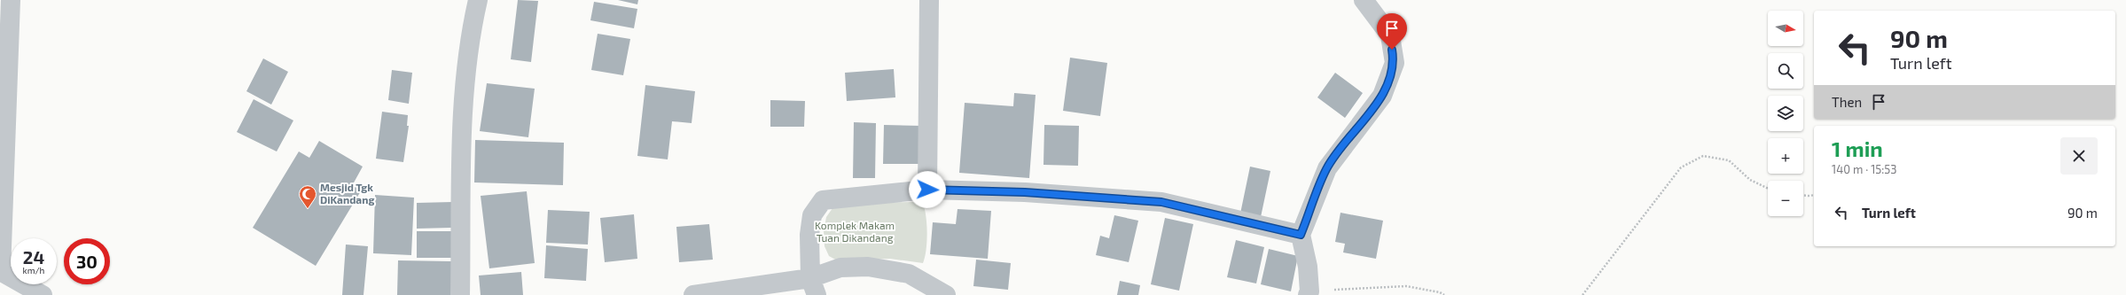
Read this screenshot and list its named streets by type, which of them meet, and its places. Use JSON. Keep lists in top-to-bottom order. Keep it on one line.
{"parks":["Komplek Makam Tuan Dikandang"],"places":{"mosque":["Mesjid Tgk DiKandang"]},"north":"right","page":{"map_buttons":["+","−"],"turn":["90 m","Turn left"],"then":"Then","heading":["1 min","140 m · 15:53"],"list":[{"name":"Turn left","value":"90 m"}],"speed":"24 km/h","limit":"30"}}
